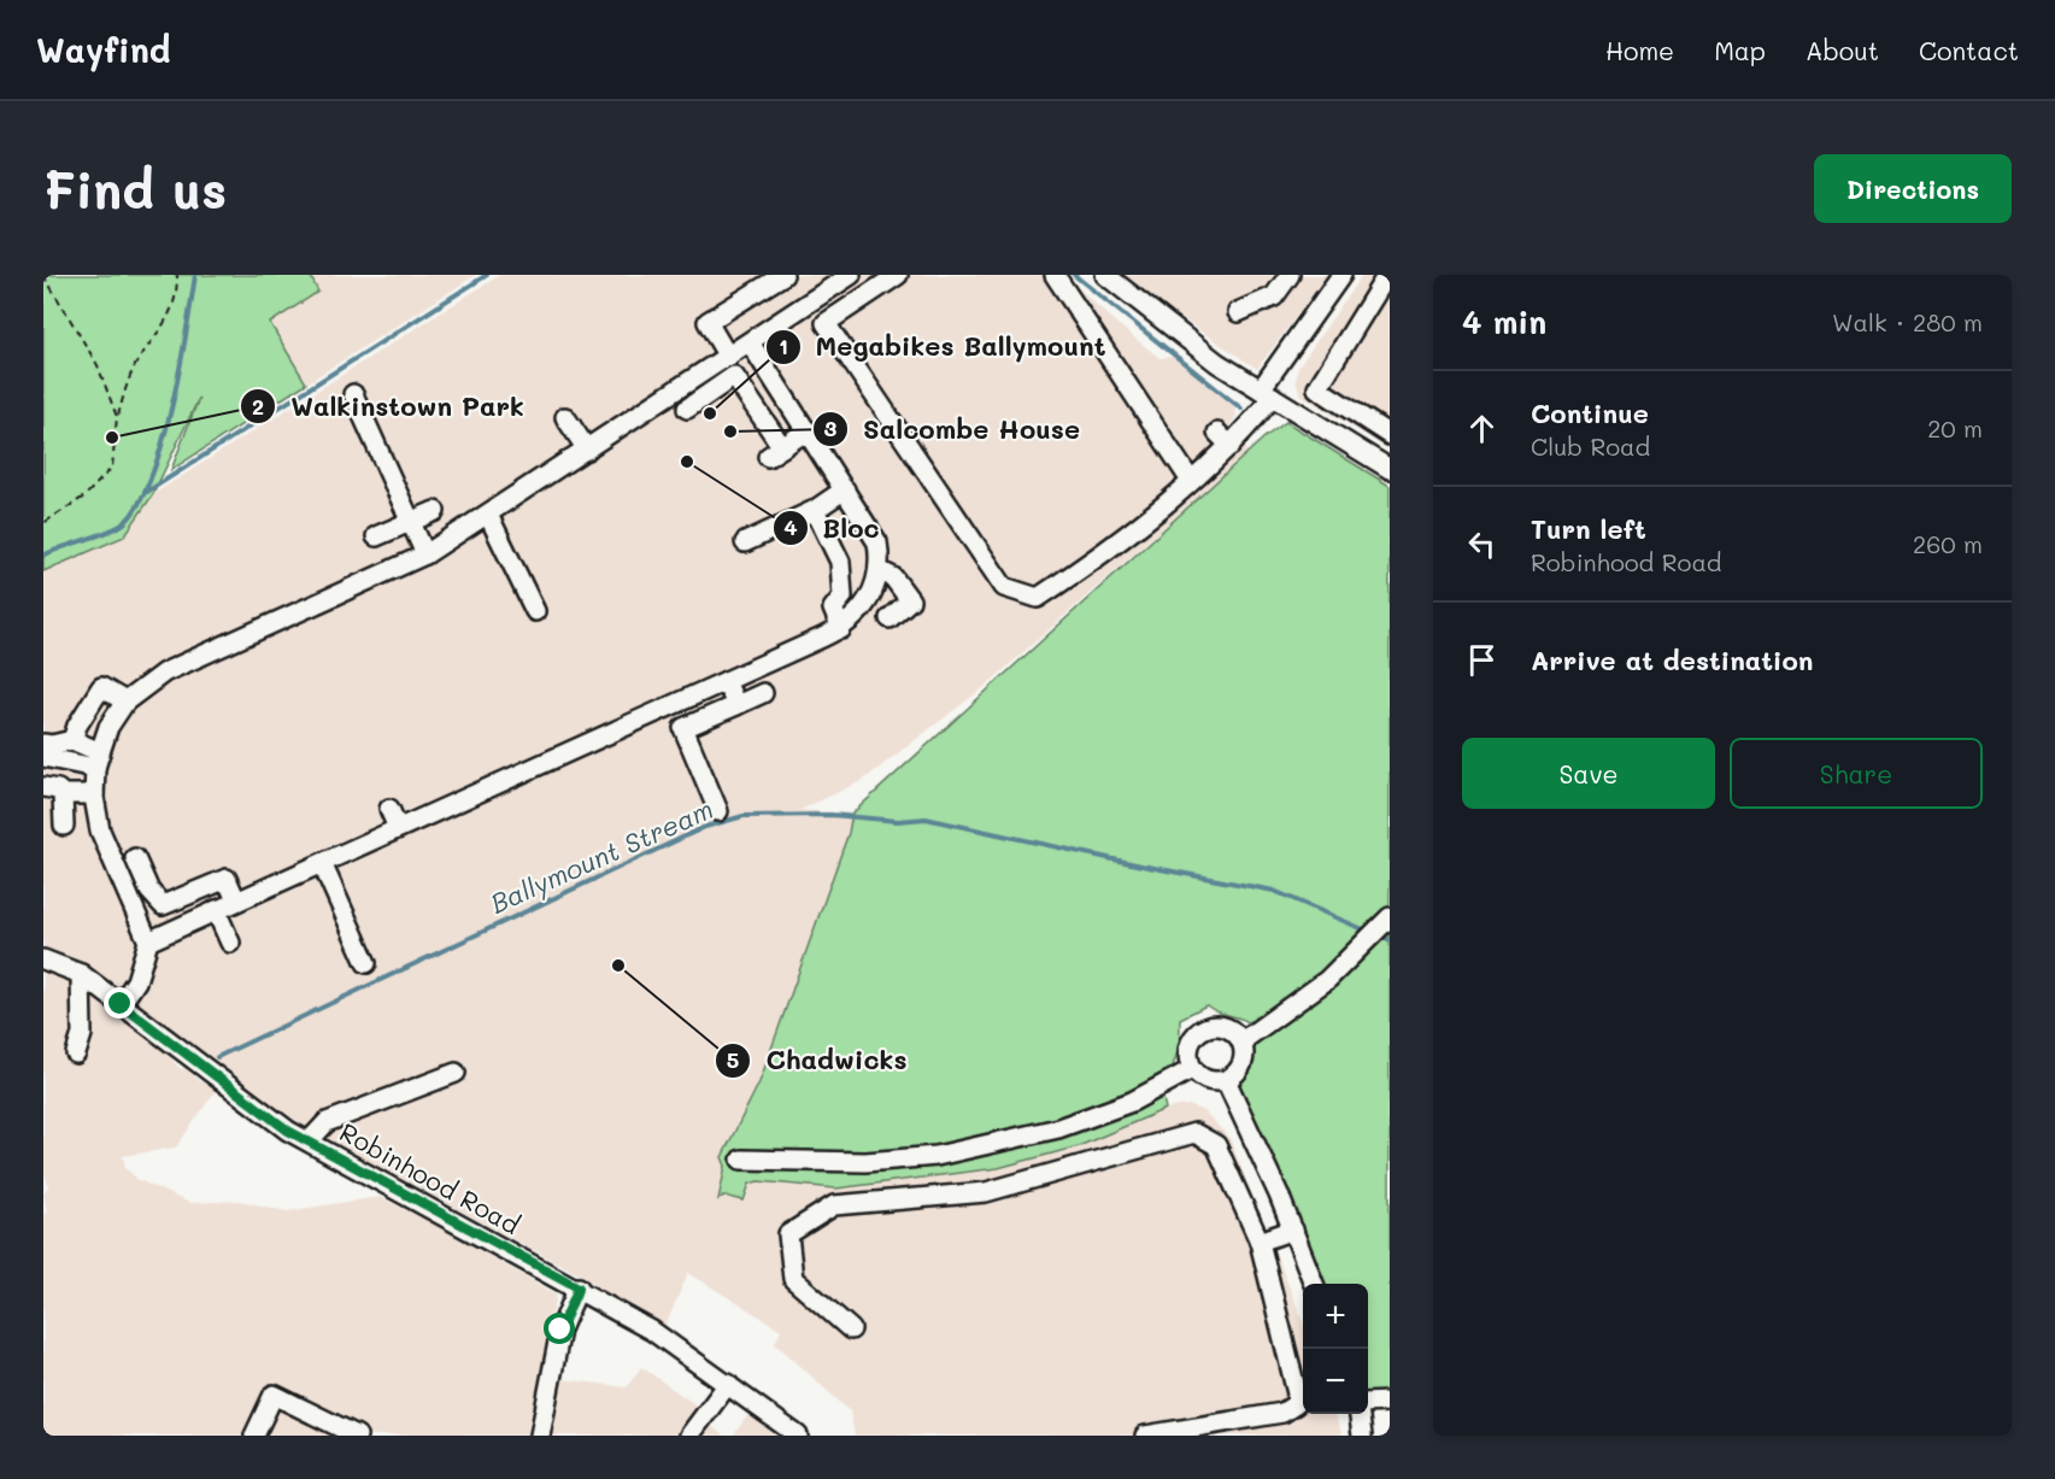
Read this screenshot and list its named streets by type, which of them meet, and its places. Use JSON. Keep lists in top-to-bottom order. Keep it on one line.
{"streets":{"street":["Robinhood Road"]},"water":["Ballymount Stream"],"places":["Megabikes Ballymount","Salcombe House","Walkinstown Park","Bloc","Chadwicks"],"page":{"header":"Wayfind","nav":["Home","Map","About","Contact"],"buttons":["Directions",["Save","Share"]],"title":"Find us","heading":["4 min","Walk · 280 m"],"list":[["Continue","Club Road","20 m"],["Turn left","Robinhood Road","260 m"],"Arrive at destination"],"map_buttons":["+","−"]}}
